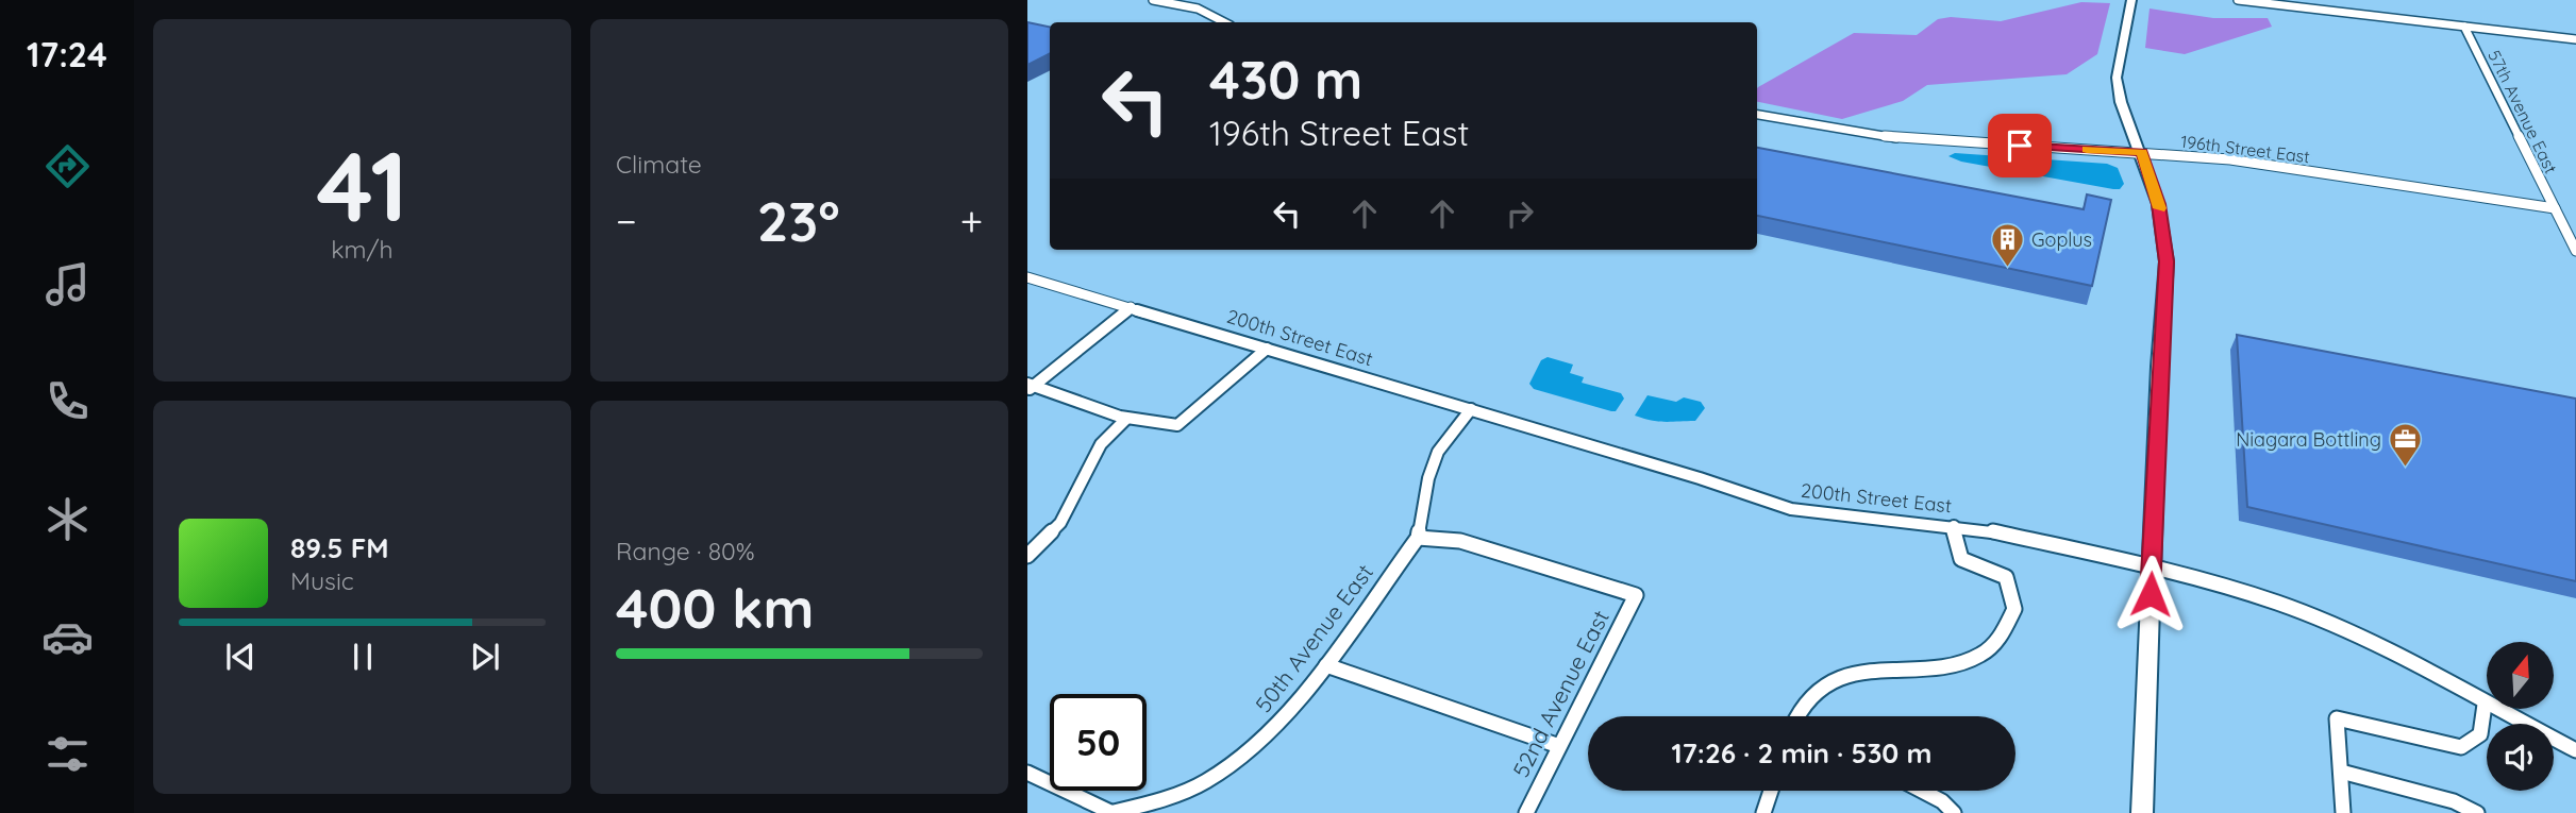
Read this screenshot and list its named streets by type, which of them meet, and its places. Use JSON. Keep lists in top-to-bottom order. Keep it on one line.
{"streets":{"street":["57th Avenue East","196th Street East","200th Street East","50th Avenue East","52nd Avenue East"]},"crossings":[["57th Avenue East","196th Street East"],["200th Street East","50th Avenue East"],["50th Avenue East","52nd Avenue East"]],"places":{"building":["Goplus"],"office":["Niagara Bottling"]},"north":"top","page":{"tabs":"17:24","tile":[["41","km/h"],"Climate",["Range · 80%","400 km"]],"turn":["430 m","196th Street East"],"heat":["−","23°","+"],"song":["89.5 FM","Music"],"limit":"50","trip":"17:26 · 2 min · 530 m"}}
